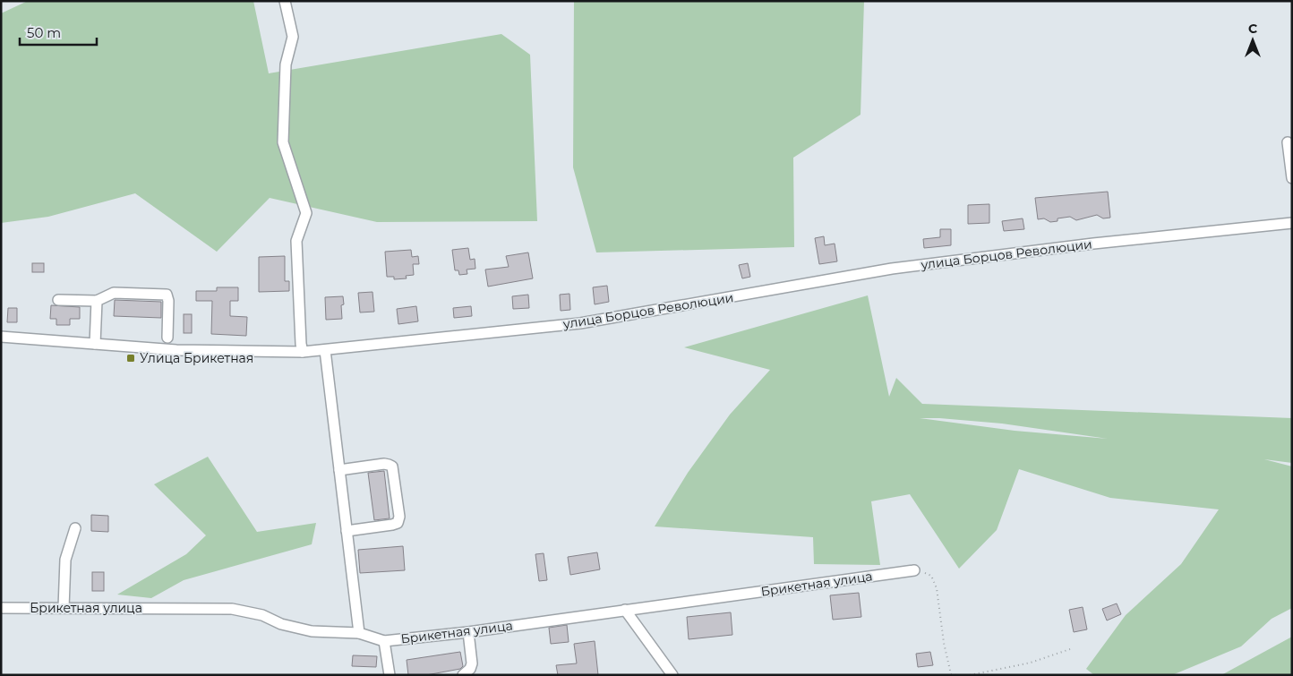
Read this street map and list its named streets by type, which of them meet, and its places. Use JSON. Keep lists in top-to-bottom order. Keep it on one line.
{"streets":{"street":["улица Борцов Революции","Брикетная улица"]},"places":{"transit":["Улица Брикетная"]},"scale_bar":"50 m","north":"top"}
